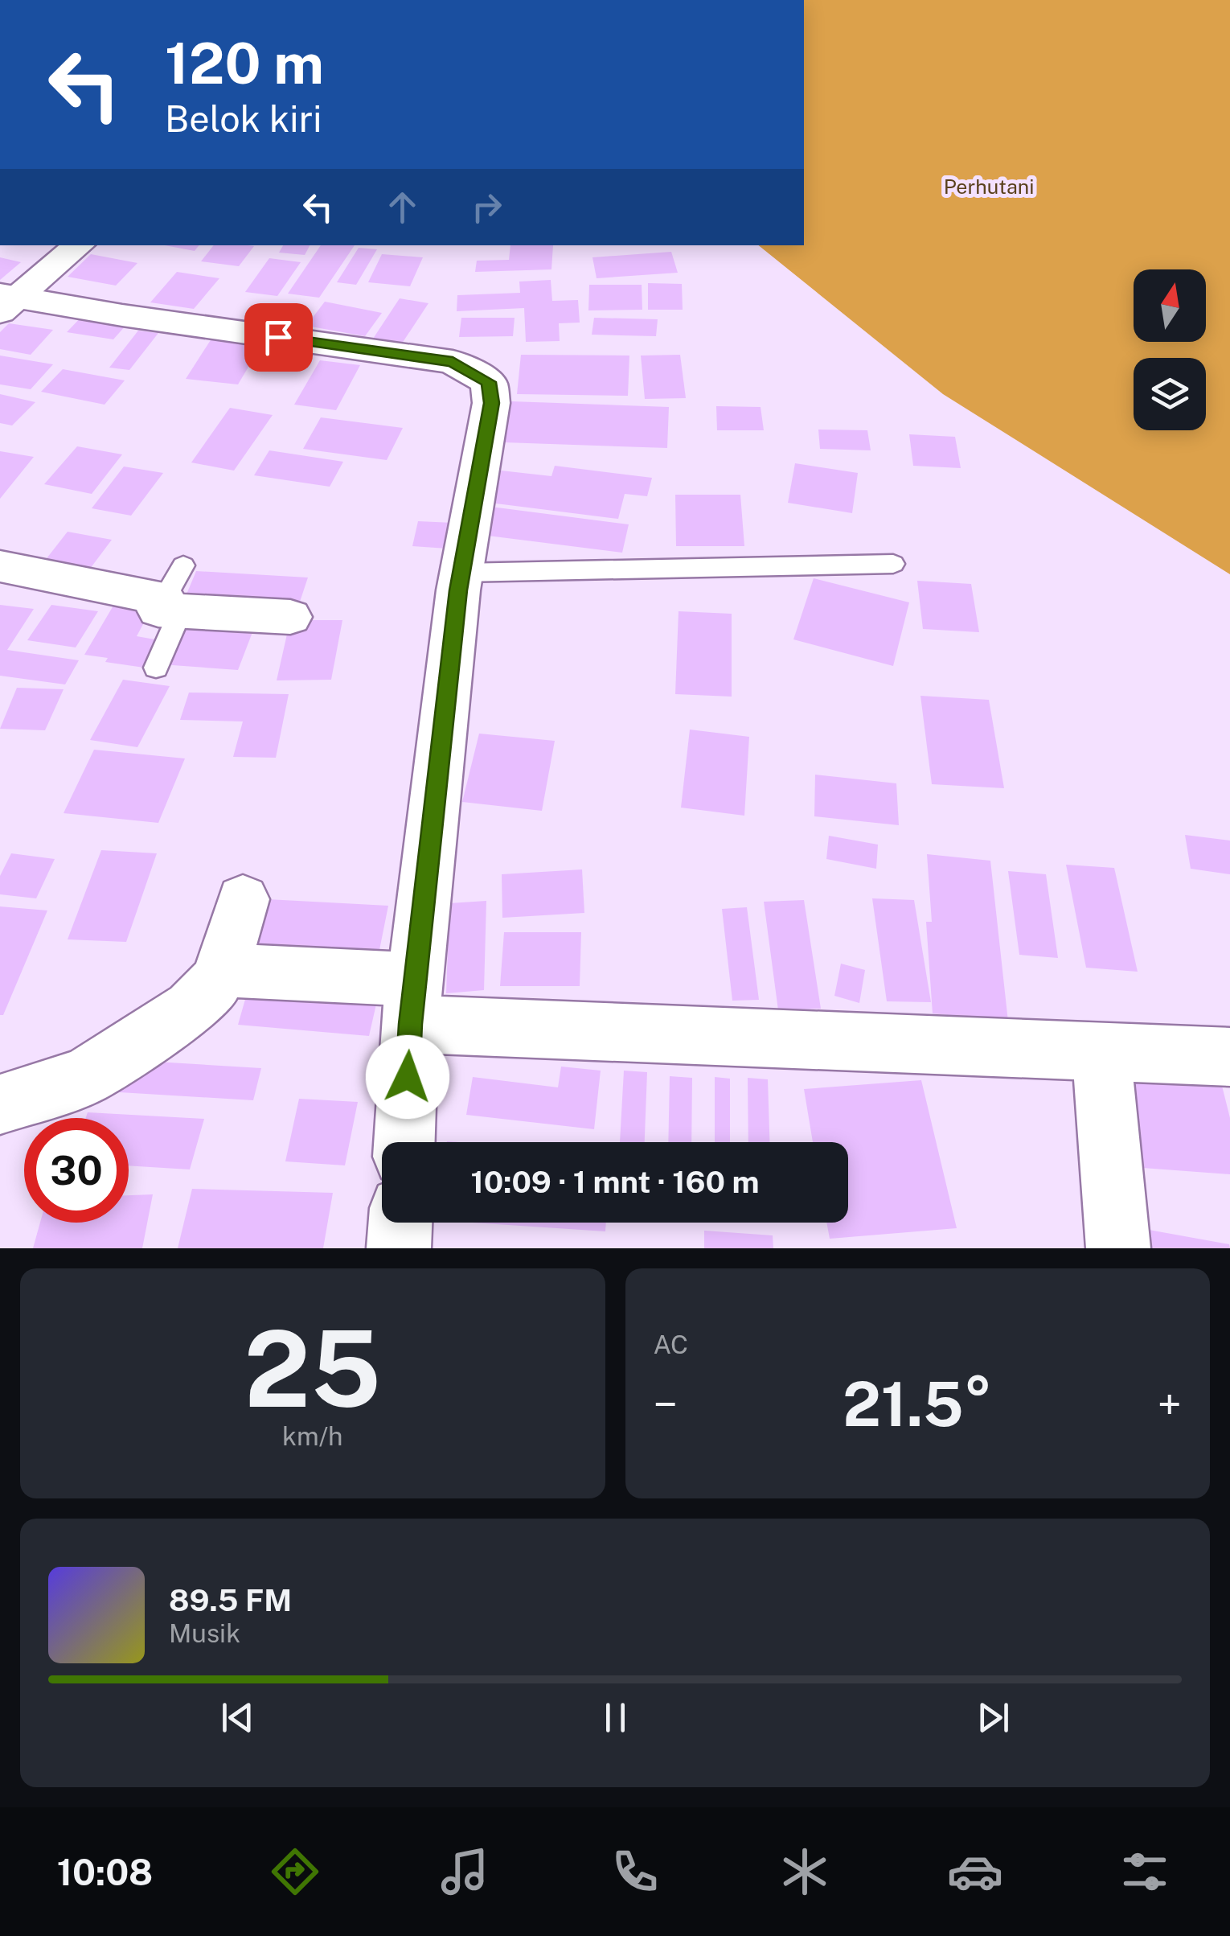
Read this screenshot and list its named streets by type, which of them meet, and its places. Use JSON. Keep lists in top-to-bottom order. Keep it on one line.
{"parks":["Perhutani"],"north":"top","page":{"turn":["120 m","Belok kiri"],"limit":"30","trip":"10:09 · 1 mnt · 160 m","tile":[["25","km/h"],"AC"],"heat":["−","21.5°","+"],"song":["89.5 FM","Musik"],"tabs":"10:08"}}
